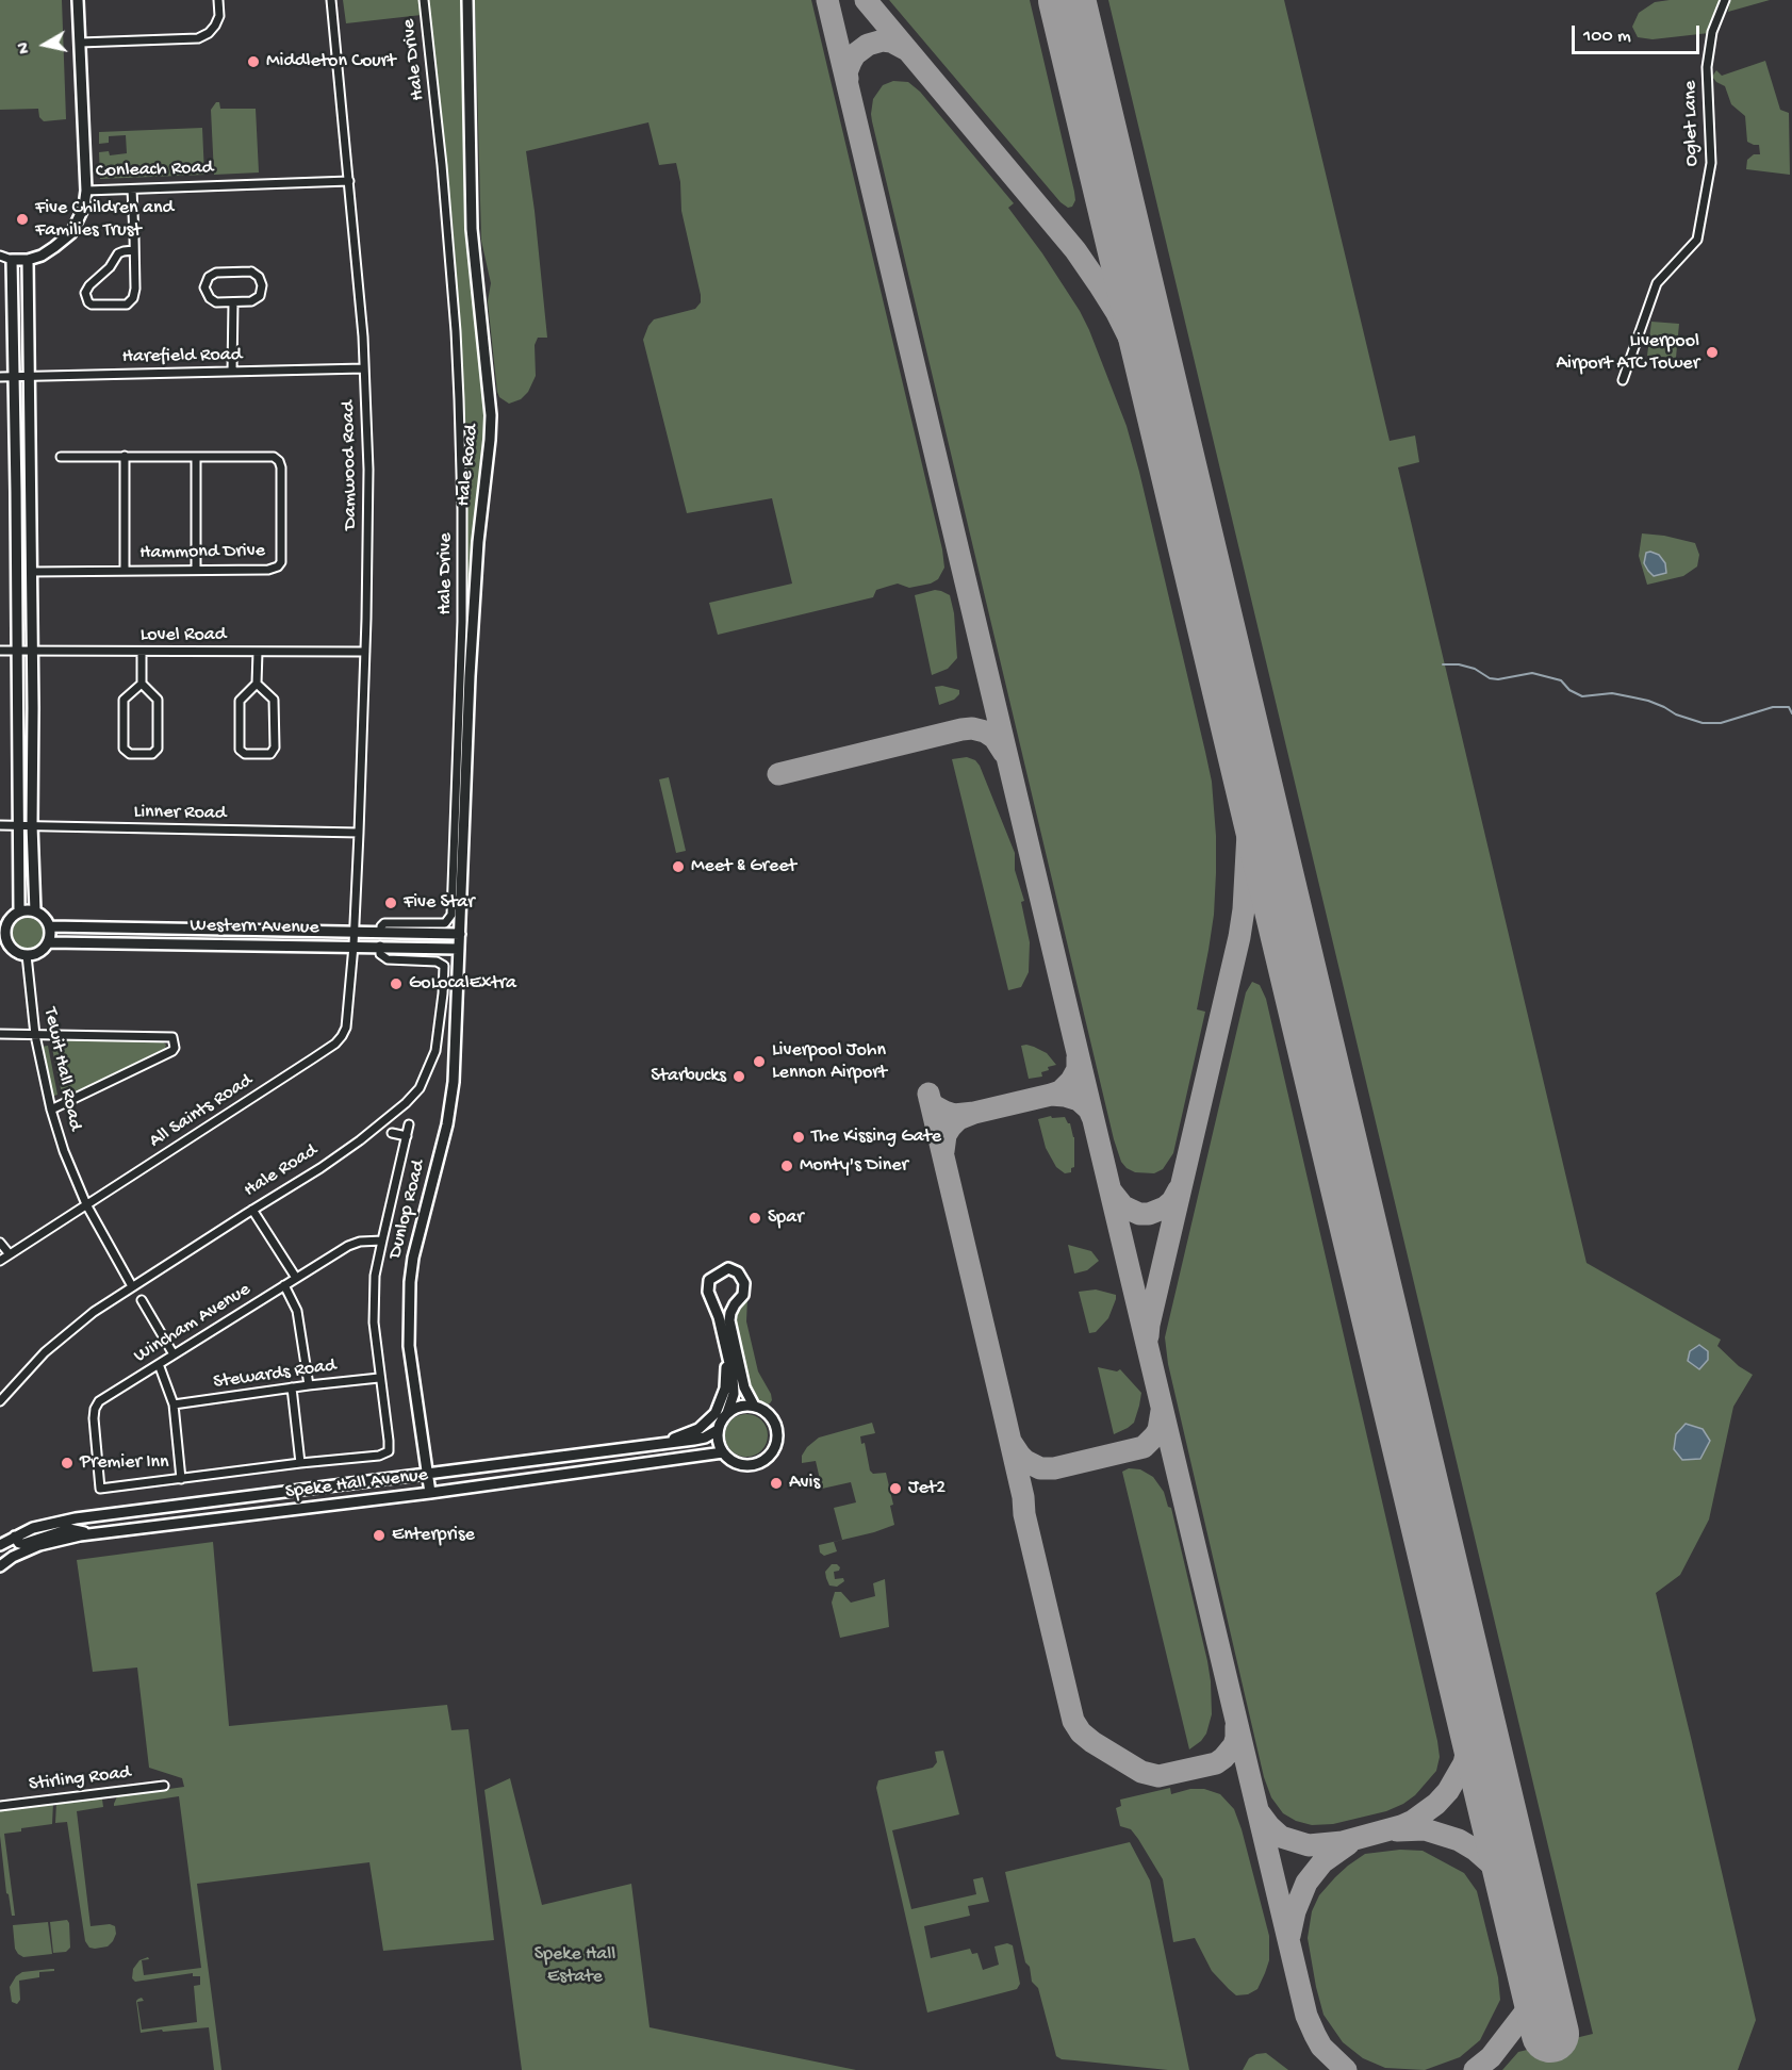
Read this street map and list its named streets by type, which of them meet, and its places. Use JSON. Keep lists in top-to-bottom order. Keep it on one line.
{"streets":{"street":["Hale Drive","Oglet Lane","Conleach Road","Harefield Road","Damwood Road","Hale Road","Hammond Drive","Lovel Road","Linner Road","Western Avenue","Tewit Hall Road","All Saints Road","Dunlop Road","Wincham Avenue","Stewards Road","Speke Hall Avenue","Stirling Road"]},"crossings":[["Hale Drive","Hale Road"],["Hale Drive","Western Avenue"],["Conleach Road","Damwood Road"],["Harefield Road","Damwood Road"],["Damwood Road","Lovel Road"],["Damwood Road","Linner Road"],["Damwood Road","Western Avenue"],["Damwood Road","All Saints Road"],["Hale Road","Western Avenue"],["Hale Road","Tewit Hall Road"],["Hale Road","Dunlop Road"],["Western Avenue","Tewit Hall Road"],["Western Avenue","All Saints Road"],["Western Avenue","Dunlop Road"],["Tewit Hall Road","All Saints Road"],["Dunlop Road","Speke Hall Avenue"]],"parks":["Speke Hall Estate"],"places":["Middleton Court","Five Children and Families Trust","Liverpool Airport ATC Tower","Meet & Greet","Five Star","GoLocalExtra","Liverpool John Lennon Airport","Starbucks","The Kissing Gate","Monty's Diner","Spar","Premier Inn","Avis","Jet2","Enterprise"],"scale_bar":"100 m","north":"left"}
